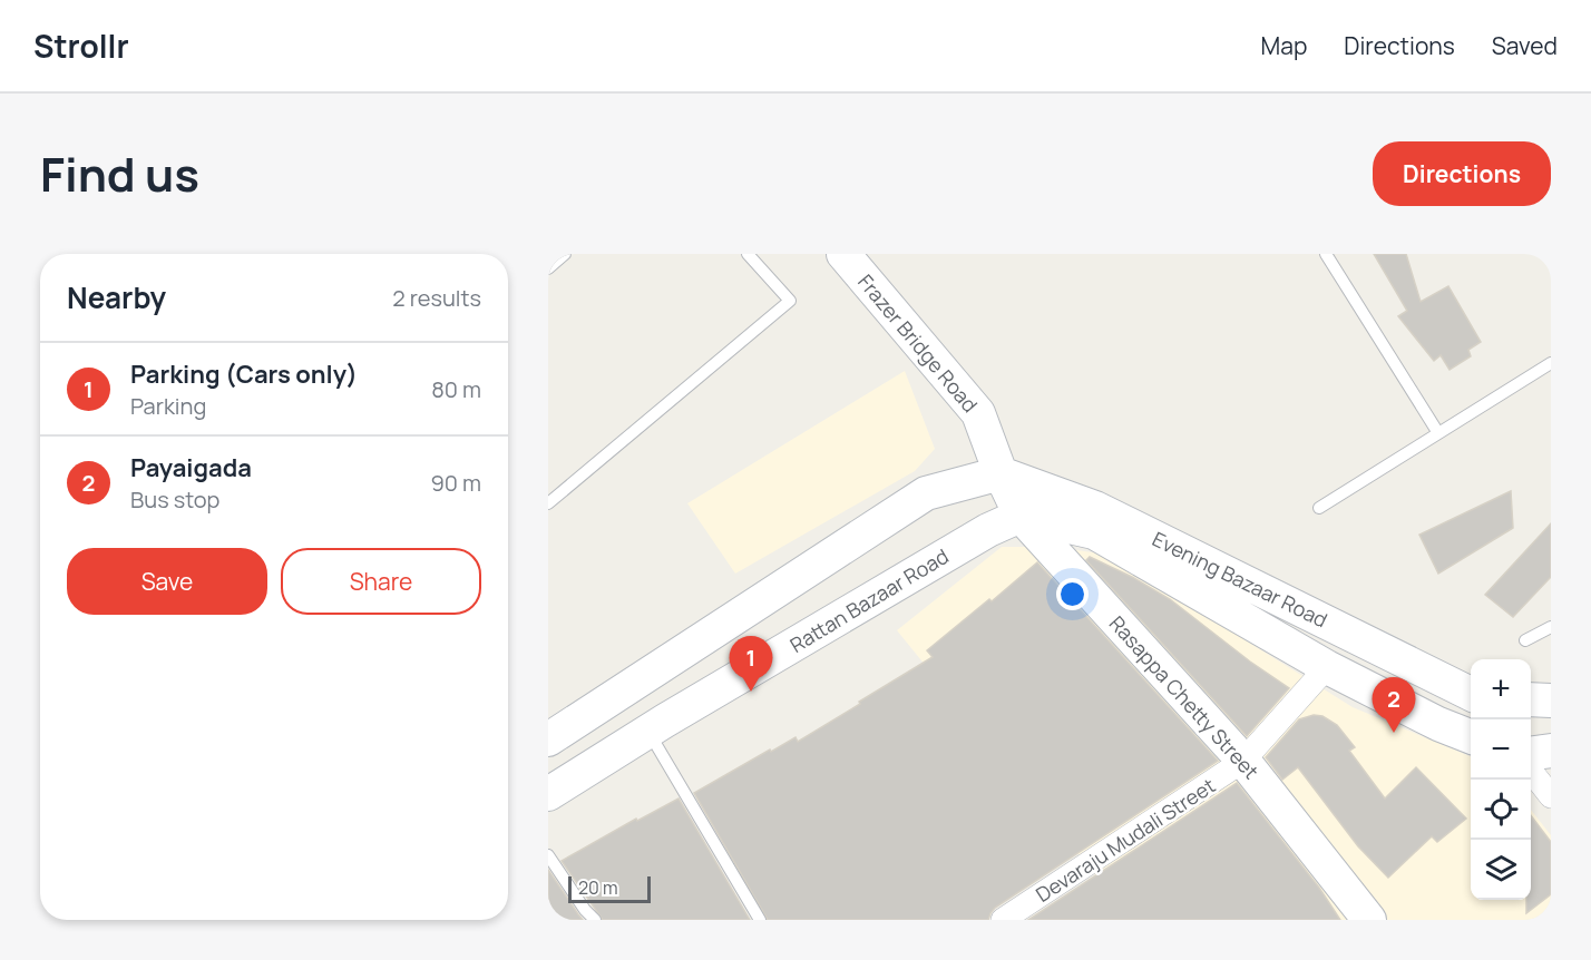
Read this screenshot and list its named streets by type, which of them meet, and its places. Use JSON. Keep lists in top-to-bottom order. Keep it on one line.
{"streets":{"main road":["Frazer Bridge Road","Evening Bazaar Road","Rattan Bazaar Road","Rasappa Chetty Street"],"street":["Devaraju Mudali Street"]},"crossings":[["Frazer Bridge Road","Evening Bazaar Road"],["Frazer Bridge Road","Rasappa Chetty Street"],["Evening Bazaar Road","Rattan Bazaar Road"],["Evening Bazaar Road","Rasappa Chetty Street"],["Evening Bazaar Road","Devaraju Mudali Street"],["Rattan Bazaar Road","Rasappa Chetty Street"],["Rasappa Chetty Street","Devaraju Mudali Street"]],"scale_bar":"20 m","page":{"header":"Strollr","nav":["Map","Directions","Saved"],"title":"Find us","buttons":["Directions",["Save","Share"]],"heading":["Nearby","2 results"],"list":[{"mark":"1","name":"Parking (Cars only)","note":"Parking","value":"80 m"},{"mark":"2","name":"Payaigada","note":"Bus stop","value":"90 m"}],"pins":["1","2"],"map_buttons":["+","−"],"scale":"20 m"}}
